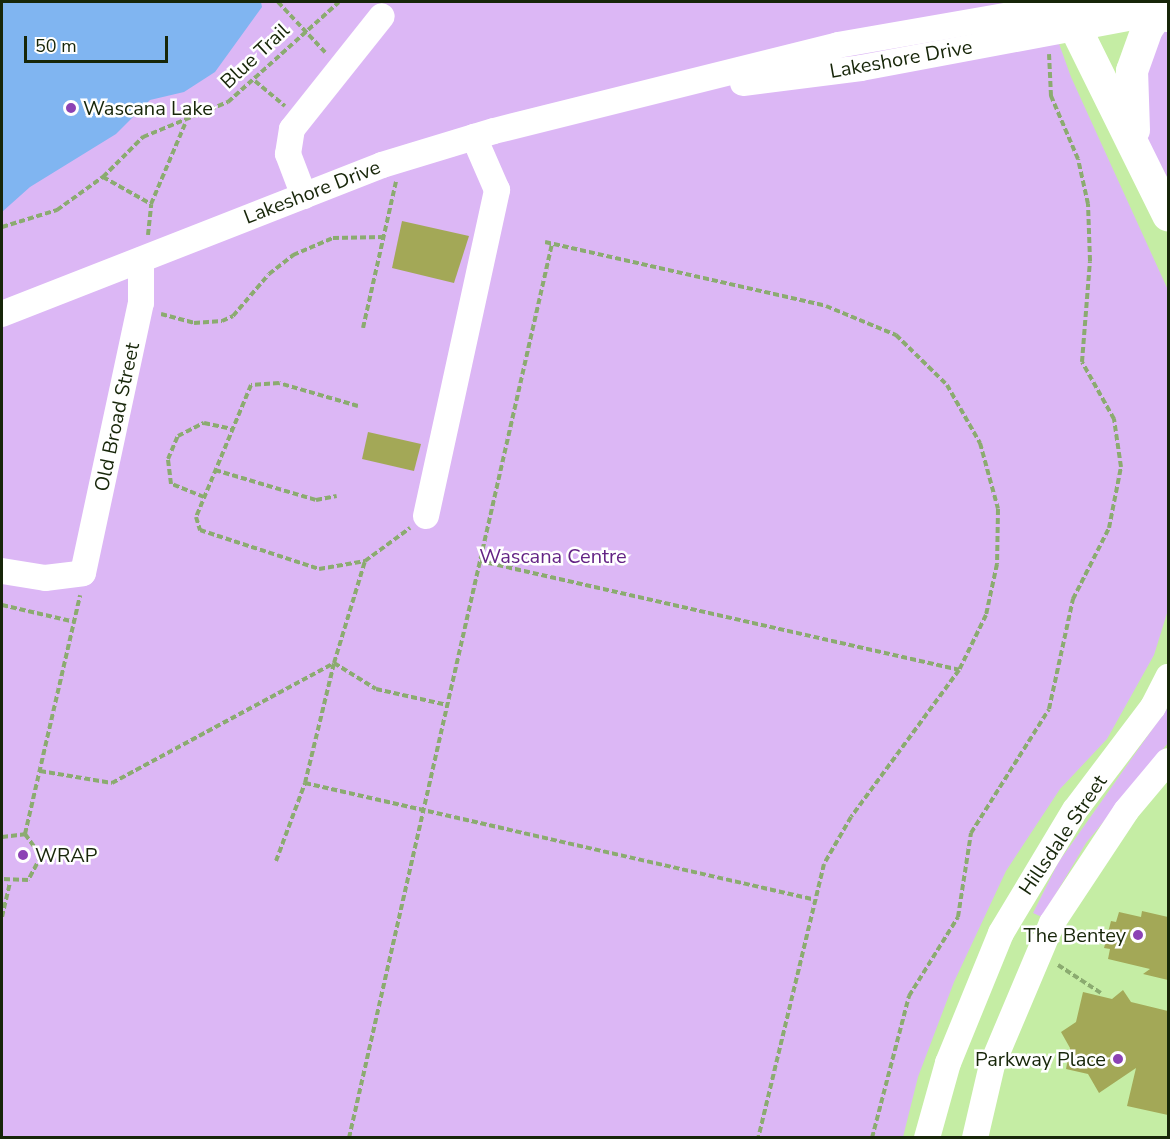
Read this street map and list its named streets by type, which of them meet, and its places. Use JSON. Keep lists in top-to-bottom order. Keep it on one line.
{"streets":{"street":["Lakeshore Drive","Old Broad Street","Hillsdale Street"],"path":["Blue Trail"]},"crossings":[["Lakeshore Drive","Old Broad Street"]],"parks":["Wascana Centre"],"places":["Wascana Lake","WRAP","The Bentey","Parkway Place"],"scale_bar":"50 m"}
